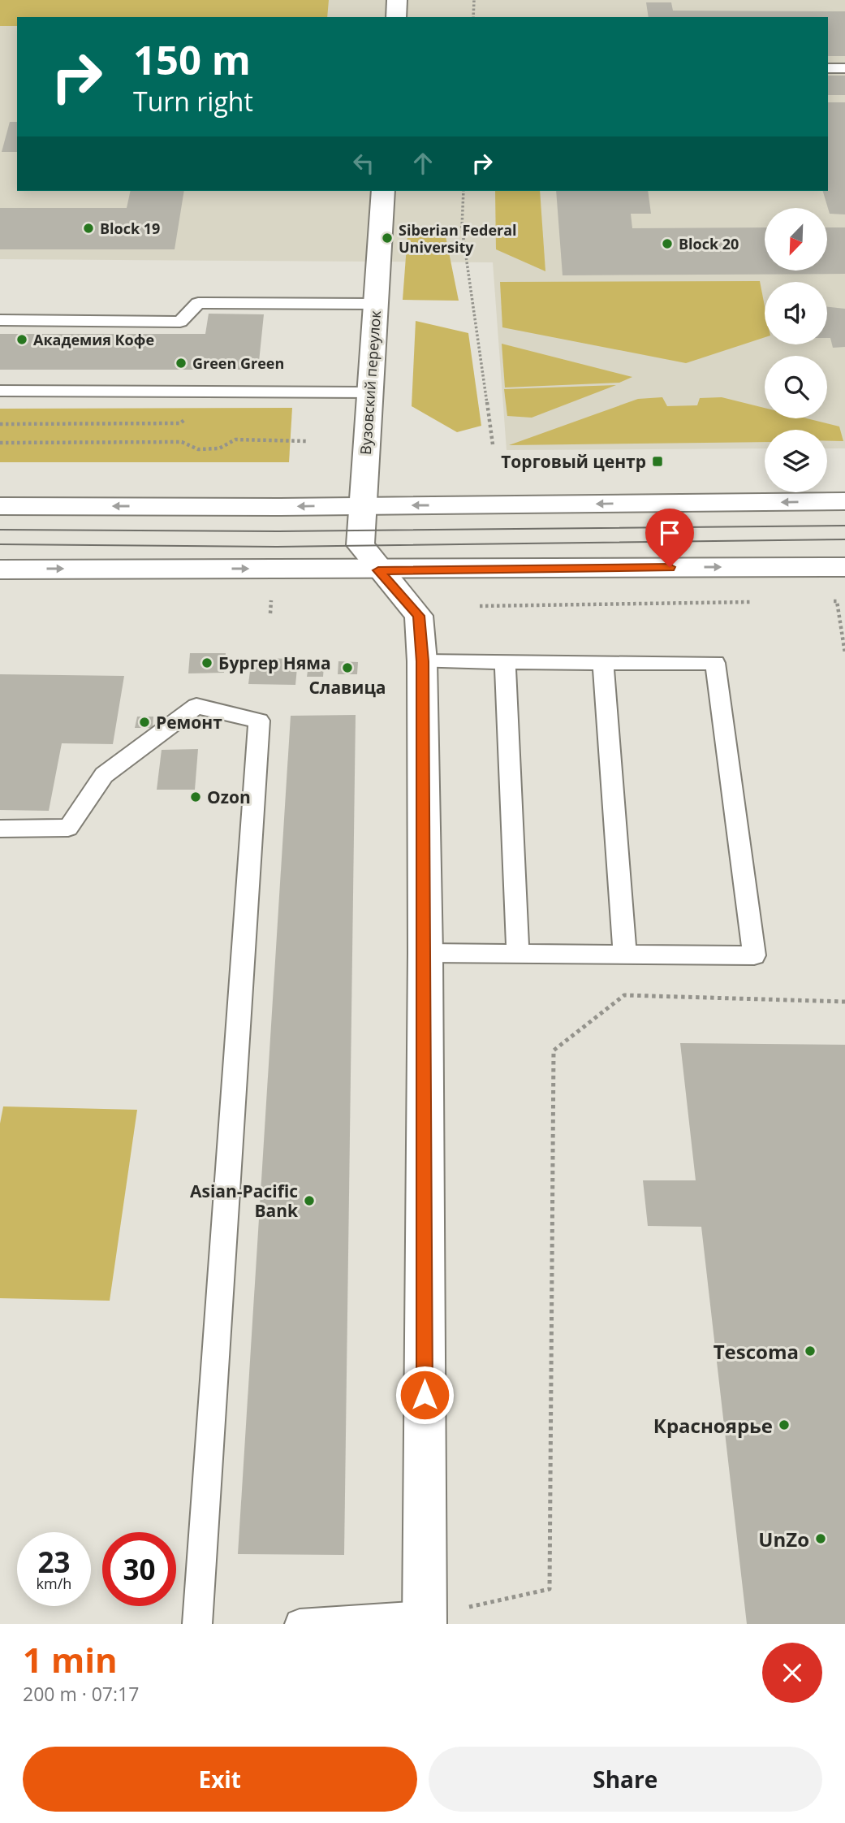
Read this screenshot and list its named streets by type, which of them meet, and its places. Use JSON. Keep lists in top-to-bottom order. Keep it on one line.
{"streets":{"main road":["Вузовский переулок"]},"places":{"other":["Block 19","Siberian Federal University","Block 20","Академия Кофе","Green Green","Бургер Няма","Славица","Ремонт","Ozon","Asian-Pacific Bank","Tescoma","Красноярье","UnZo"],"transit":["Торговый центр"]},"north":"bottom left","page":{"turn":["150 m","Turn right"],"speed":"23 km/h","limit":"30","heading":["1 min","200 m · 07:17"],"buttons":["Exit","Share"]}}
